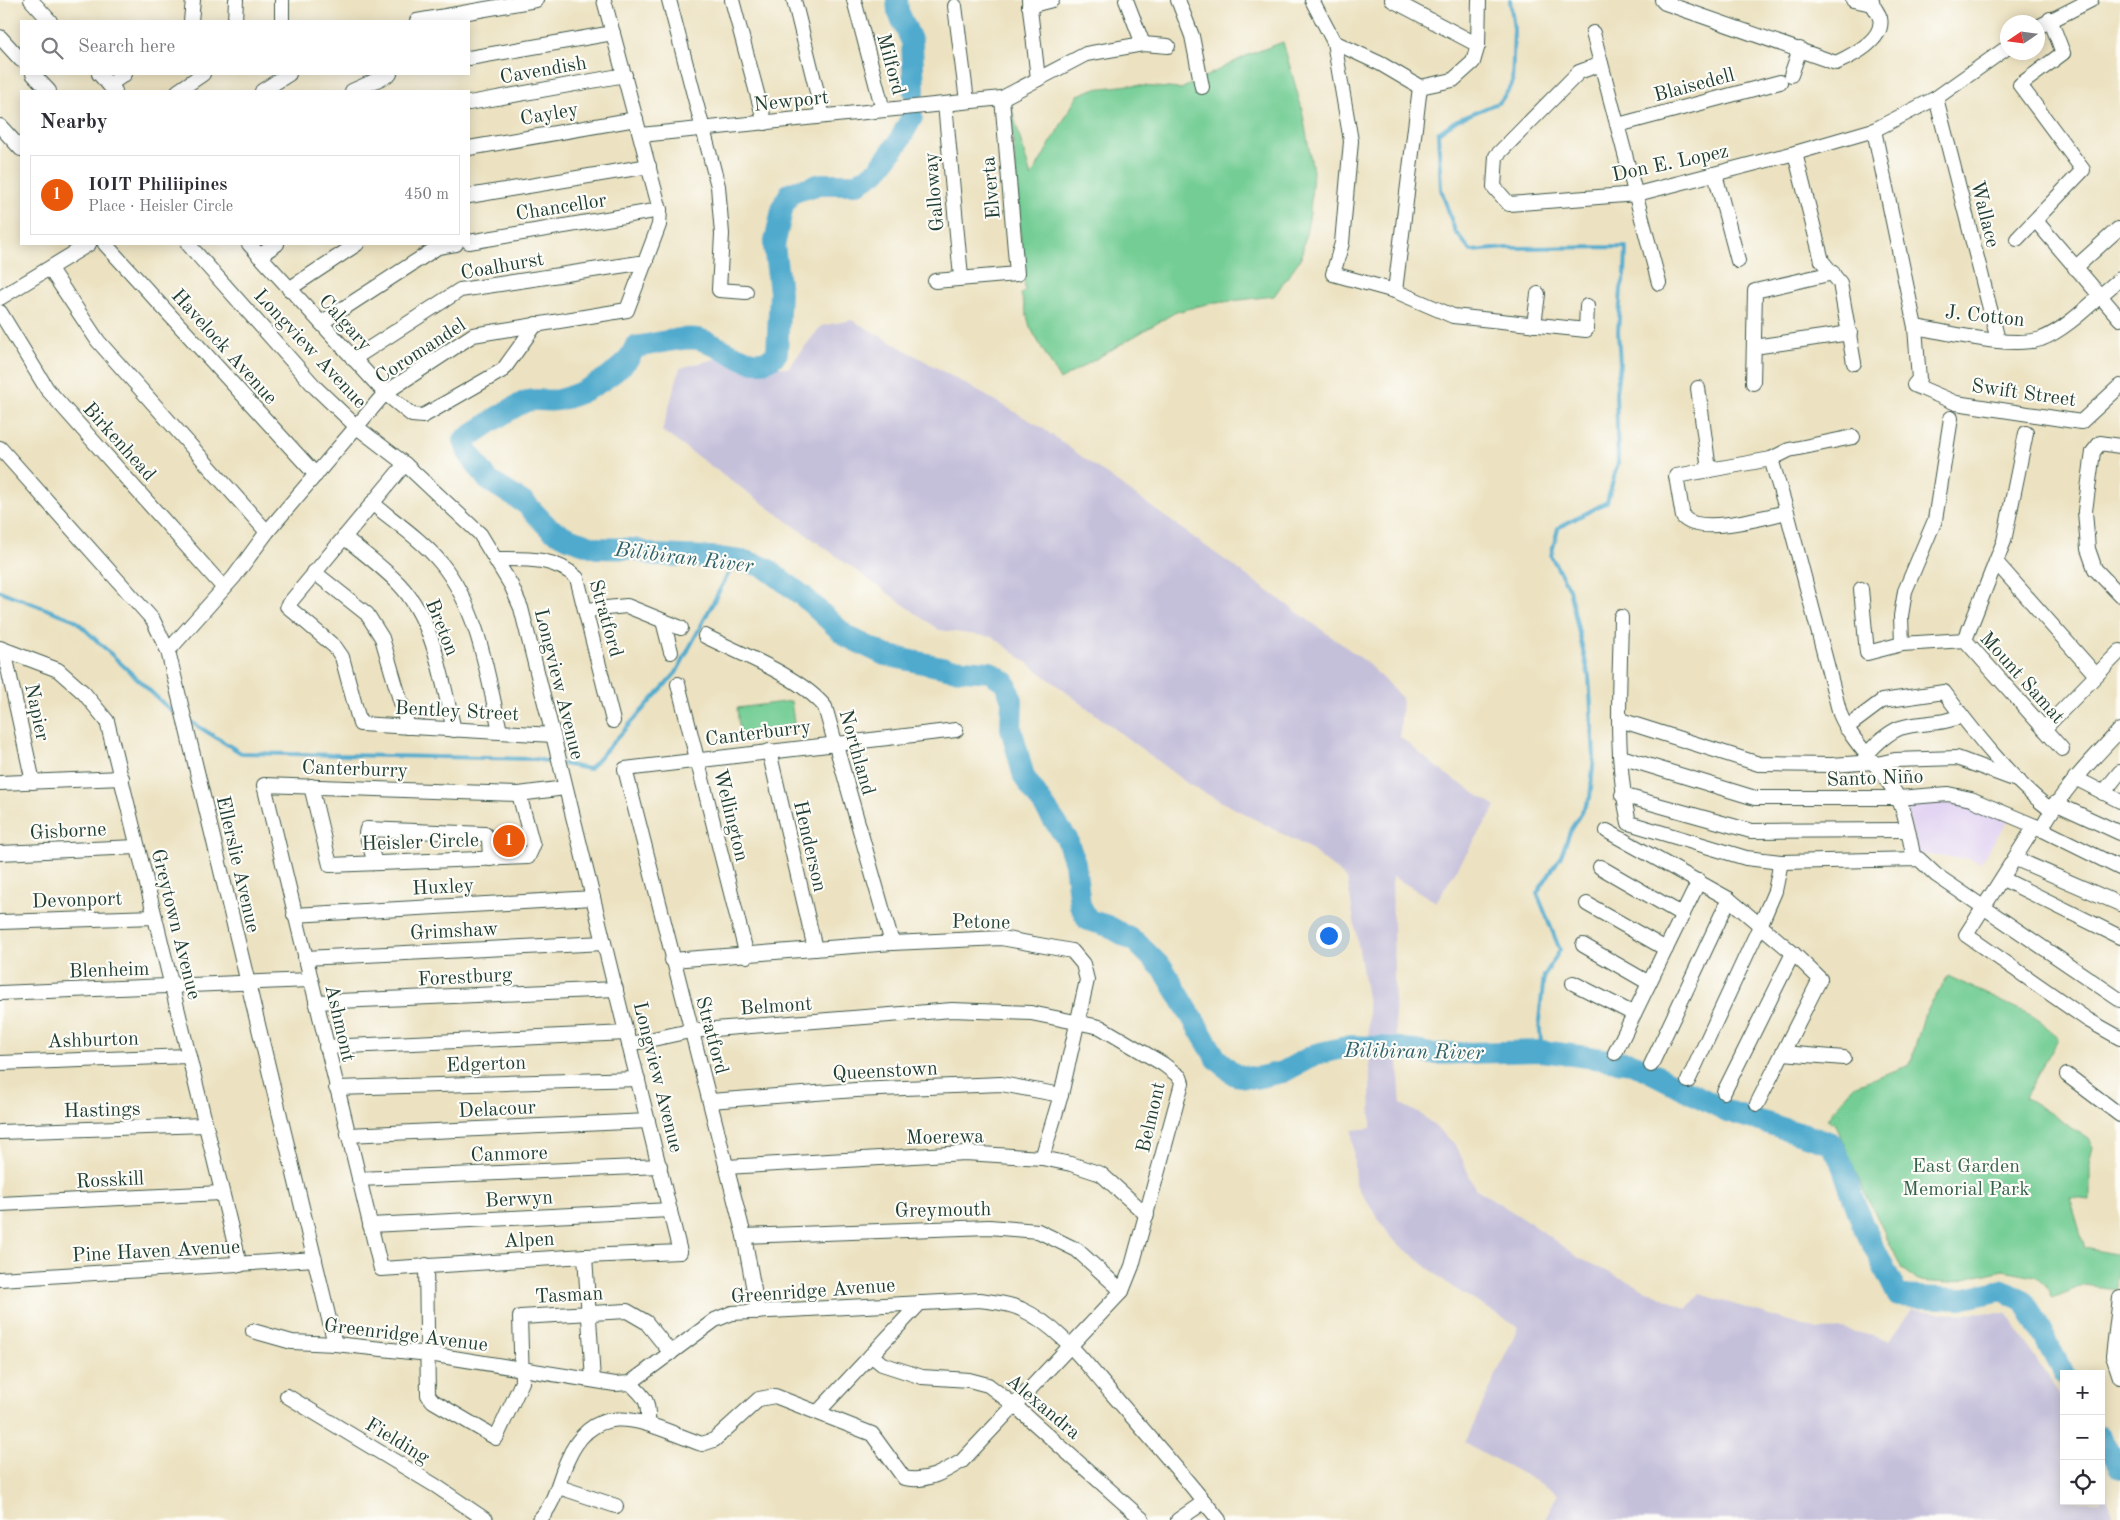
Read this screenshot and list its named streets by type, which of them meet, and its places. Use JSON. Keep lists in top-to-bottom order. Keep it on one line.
{"streets":{"street":["Milford","Cavendish","Blaisedell","Newport","Cayley","Don E. Lopez","Elverta","Galloway","Chancellor","Wallace","Coalhurst","J. Cotton","Calgary","Havelock Avenue","Longview Avenue","Coromandel","Swift Street","Birkenhead","Stratford","Breton","Mount Samat","Bentley Street","Napier","Canterburry","Northland","Santo Niño","Wellington","Gisborne","Heisler Circle","Henderson","Ellerslie Avenue","Huxley","Devonport","Petone","Greytown Avenue","Grimshaw","Blenheim","Forestburg","Belmont","Ashmont","Ashburton","Edgerton","Queenstown","Delacour","Hastings","Moerewa","Canmore","Rosskill","Berwyn","Greymouth","Alpen","Pine Haven Avenue","Greenridge Avenue","Tasman","Alexandra","Fielding"]},"crossings":[["Milford","Newport"],["Cavendish","Coromandel"],["Newport","Elverta"],["Newport","Galloway"],["Newport","Coromandel"],["Cayley","Coromandel"],["Don E. Lopez","Wallace"],["Elverta","Galloway"],["Chancellor","Coromandel"],["Wallace","J. Cotton"],["Coalhurst","Calgary"],["Coalhurst","Coromandel"],["J. Cotton","Swift Street"],["Calgary","Coromandel"],["Havelock Avenue","Coromandel"],["Longview Avenue","Coromandel"],["Longview Avenue","Stratford"],["Longview Avenue","Bentley Street"],["Longview Avenue","Canterburry"],["Longview Avenue","Huxley"],["Longview Avenue","Grimshaw"],["Longview Avenue","Forestburg"],["Longview Avenue","Belmont"],["Longview Avenue","Edgerton"],["Longview Avenue","Delacour"],["Longview Avenue","Canmore"],["Longview Avenue","Berwyn"],["Longview Avenue","Alpen"],["Coromandel","Birkenhead"],["Coromandel","Ellerslie Avenue"],["Stratford","Canterburry"],["Stratford","Petone"],["Stratford","Belmont"],["Stratford","Queenstown"],["Stratford","Moerewa"],["Stratford","Greymouth"],["Stratford","Greenridge Avenue"],["Breton","Bentley Street"],["Napier","Greytown Avenue"],["Canterburry","Northland"],["Canterburry","Wellington"],["Canterburry","Heisler Circle"],["Canterburry","Henderson"],["Canterburry","Ashmont"],["Northland","Petone"],["Wellington","Petone"],["Gisborne","Greytown Avenue"],["Henderson","Petone"],["Ellerslie Avenue","Blenheim"],["Ellerslie Avenue","Pine Haven Avenue"],["Ellerslie Avenue","Greenridge Avenue"],["Huxley","Ashmont"],["Devonport","Greytown Avenue"],["Petone","Belmont"],["Petone","Queenstown"],["Petone","Moerewa"],["Greytown Avenue","Blenheim"],["Greytown Avenue","Ashburton"],["Greytown Avenue","Hastings"],["Greytown Avenue","Rosskill"],["Greytown Avenue","Pine Haven Avenue"],["Grimshaw","Ashmont"],["Blenheim","Ashmont"],["Forestburg","Ashmont"],["Belmont","Ashmont"],["Belmont","Moerewa"],["Belmont","Greymouth"],["Belmont","Greenridge Avenue"],["Belmont","Alexandra"],["Ashmont","Edgerton"],["Ashmont","Delacour"],["Ashmont","Canmore"],["Ashmont","Berwyn"],["Ashmont","Alpen"],["Alpen","Tasman"],["Greenridge Avenue","Tasman"]],"water":["Bilibiran River"],"parks":["East Garden Memorial Park"],"north":"left","page":{"search":"Search here","heading":"Nearby","list":[{"mark":"1","name":"IOIT Philiipines","note":"Place · Heisler Circle","value":"450 m"}],"pins":"1","map_buttons":["+","−"]}}
